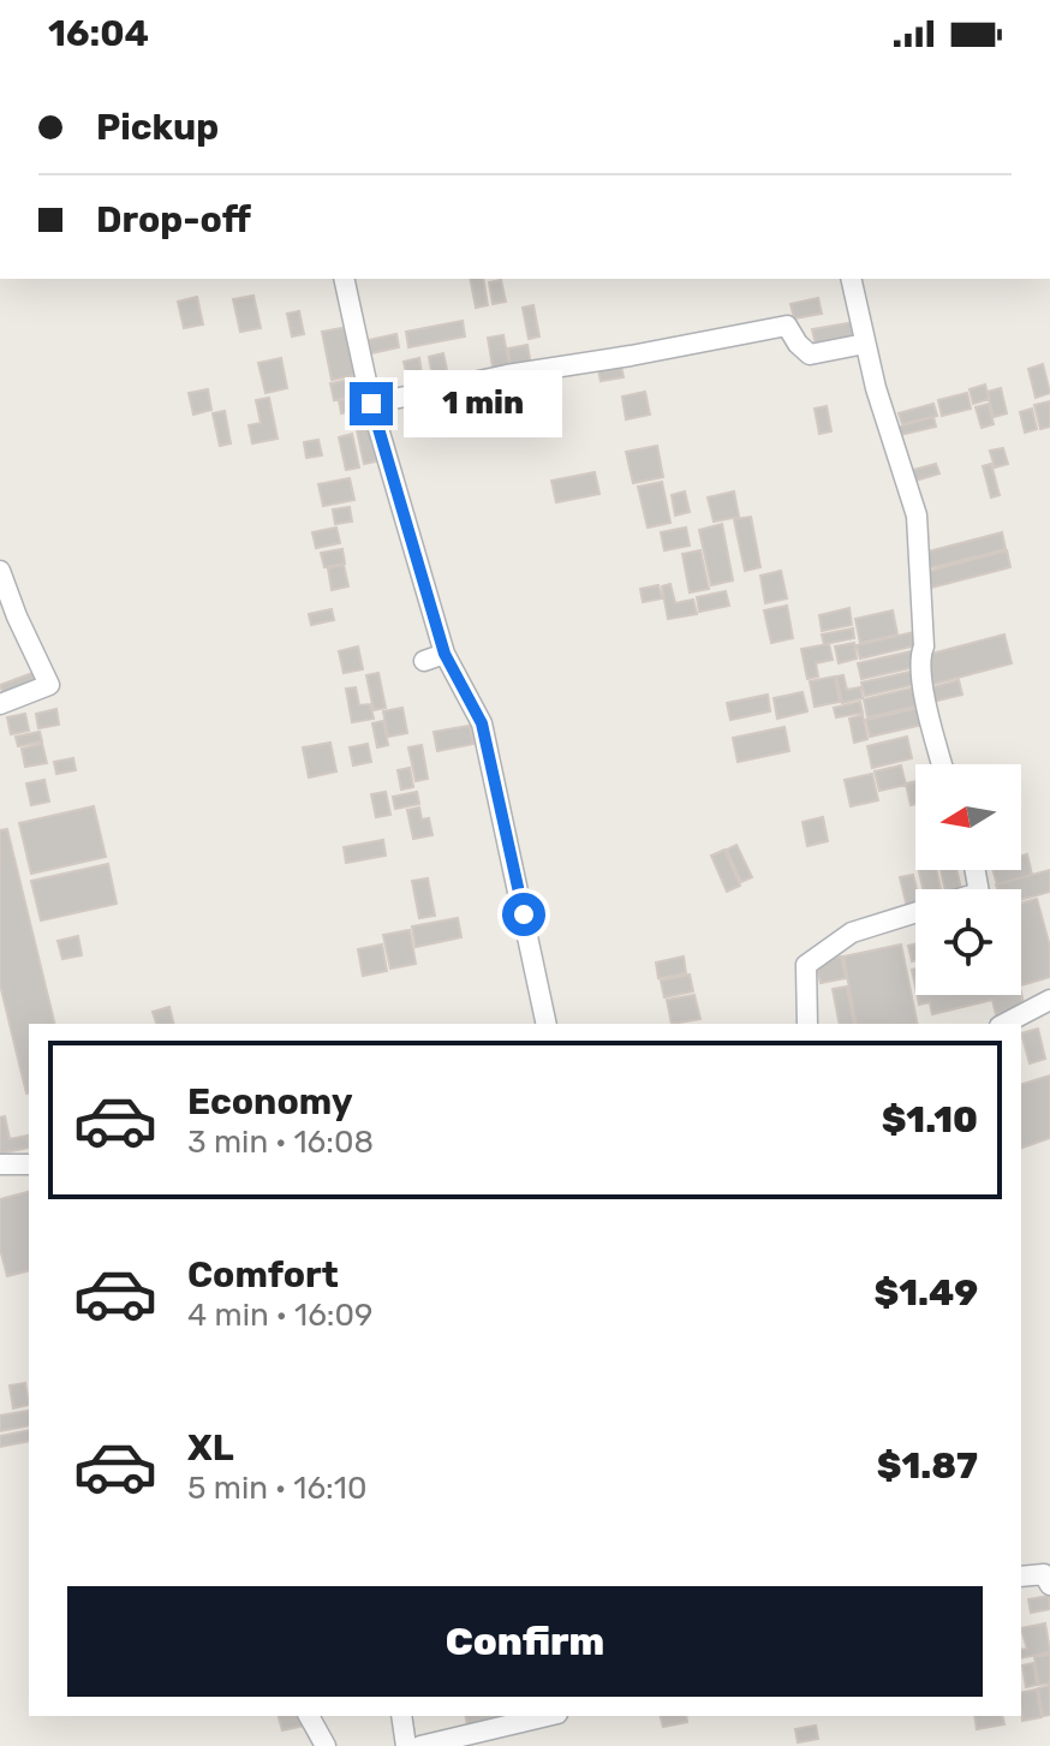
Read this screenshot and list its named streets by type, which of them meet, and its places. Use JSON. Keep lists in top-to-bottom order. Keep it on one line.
{"north":"left","page":{"status":"16:04","banner":["Pickup","Drop-off"],"bubble":"1 min","list":[{"name":"Economy","note":"3 min · 16:08","value":"$1.10"},{"name":"Comfort","note":"4 min · 16:09","value":"$1.49"},{"name":"XL","note":"5 min · 16:10","value":"$1.87"}],"buttons":"Confirm"}}
